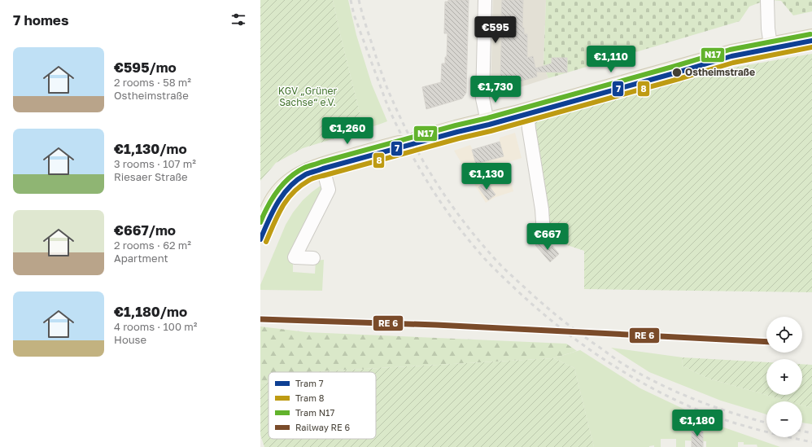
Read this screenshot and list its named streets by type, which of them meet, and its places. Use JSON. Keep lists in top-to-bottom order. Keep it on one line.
{"parks":["KGV „Grüner Sachse“ e.V."],"places":["Ostheimstraße"],"lines":["tram line N17","tram line 7","tram line 8"],"legend":["Tram 7","Tram 8","Tram N17","Railway RE 6"],"page":{"heading":"7 homes","price":["€595","€1,110","€1,730","€1,260","€1,130","€667","€1,180"],"list":[{"name":"€595/mo","note":"2 rooms · 58 m² · Ostheimstraße"},{"name":"€1,130/mo","note":"3 rooms · 107 m² · Riesaer Straße"},{"name":"€667/mo","note":"2 rooms · 62 m² · Apartment"},{"name":"€1,180/mo","note":"4 rooms · 100 m² · House"}],"map_buttons":["+","−"]}}
